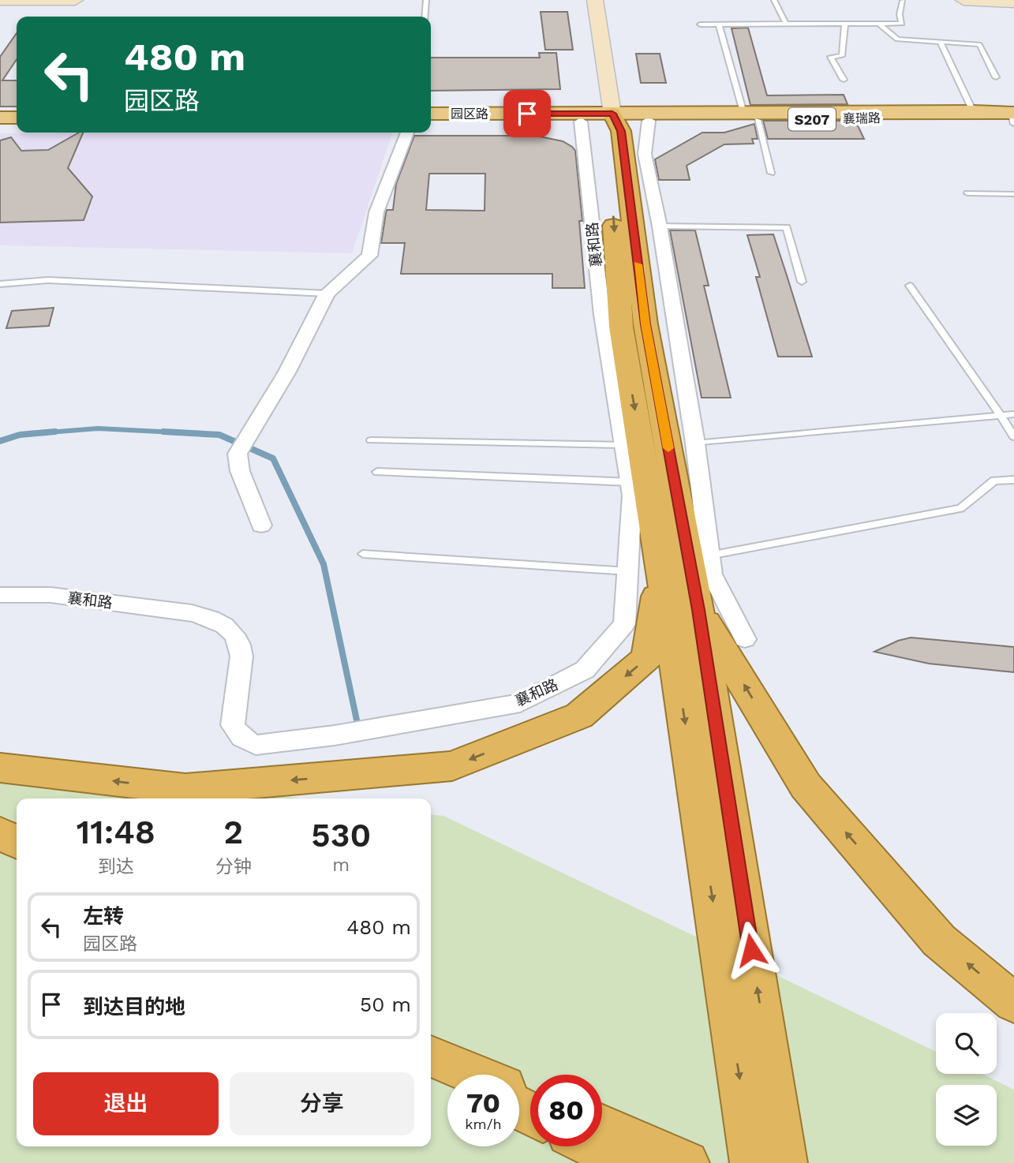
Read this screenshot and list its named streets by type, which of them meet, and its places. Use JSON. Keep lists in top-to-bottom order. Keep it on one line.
{"streets":{"main road":["园区路","襄瑞路","S207"],"street":["襄和路"]},"crossings":[["园区路","襄瑞路"],["园区路","襄和路"]],"page":{"turn":["480 m","园区路"],"eta":["11:48","到达","2","分钟","530","m"],"list":[{"name":"左转","note":"园区路","value":"480 m"},{"name":"到达目的地","value":"50 m"}],"buttons":["退出","分享"],"speed":"70 km/h","limit":"80"}}
